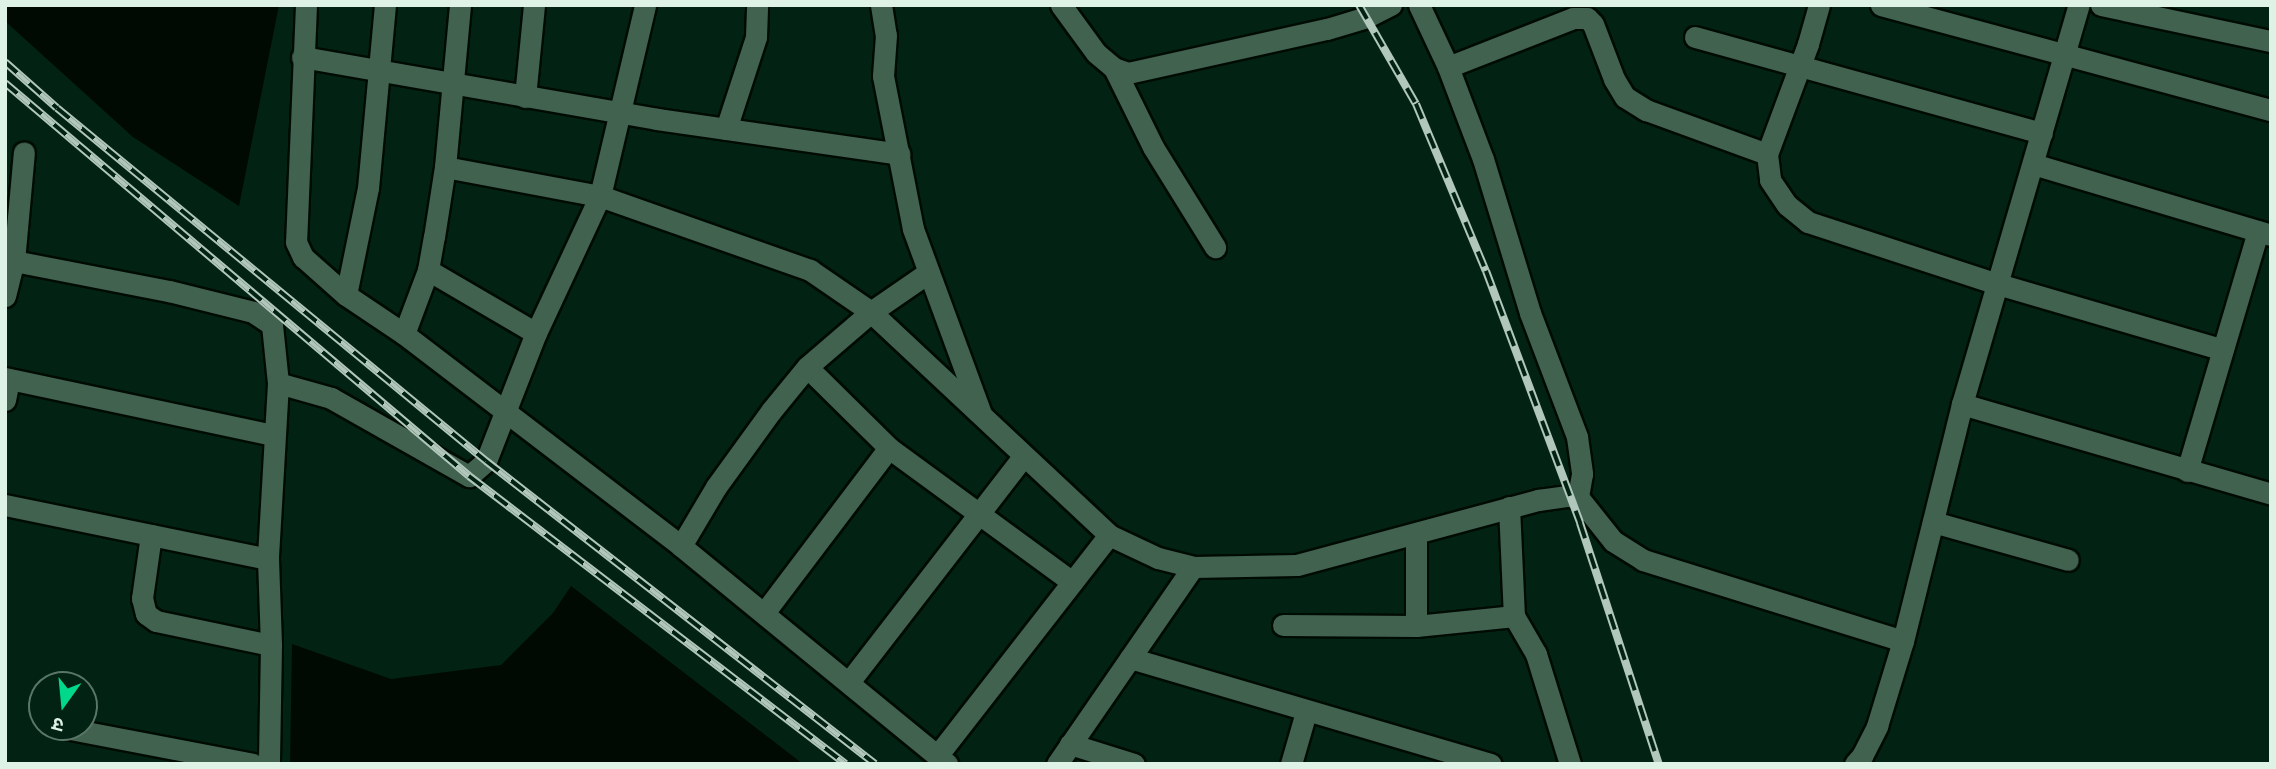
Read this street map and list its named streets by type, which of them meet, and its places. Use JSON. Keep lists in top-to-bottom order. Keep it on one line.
{"north":"bottom"}
